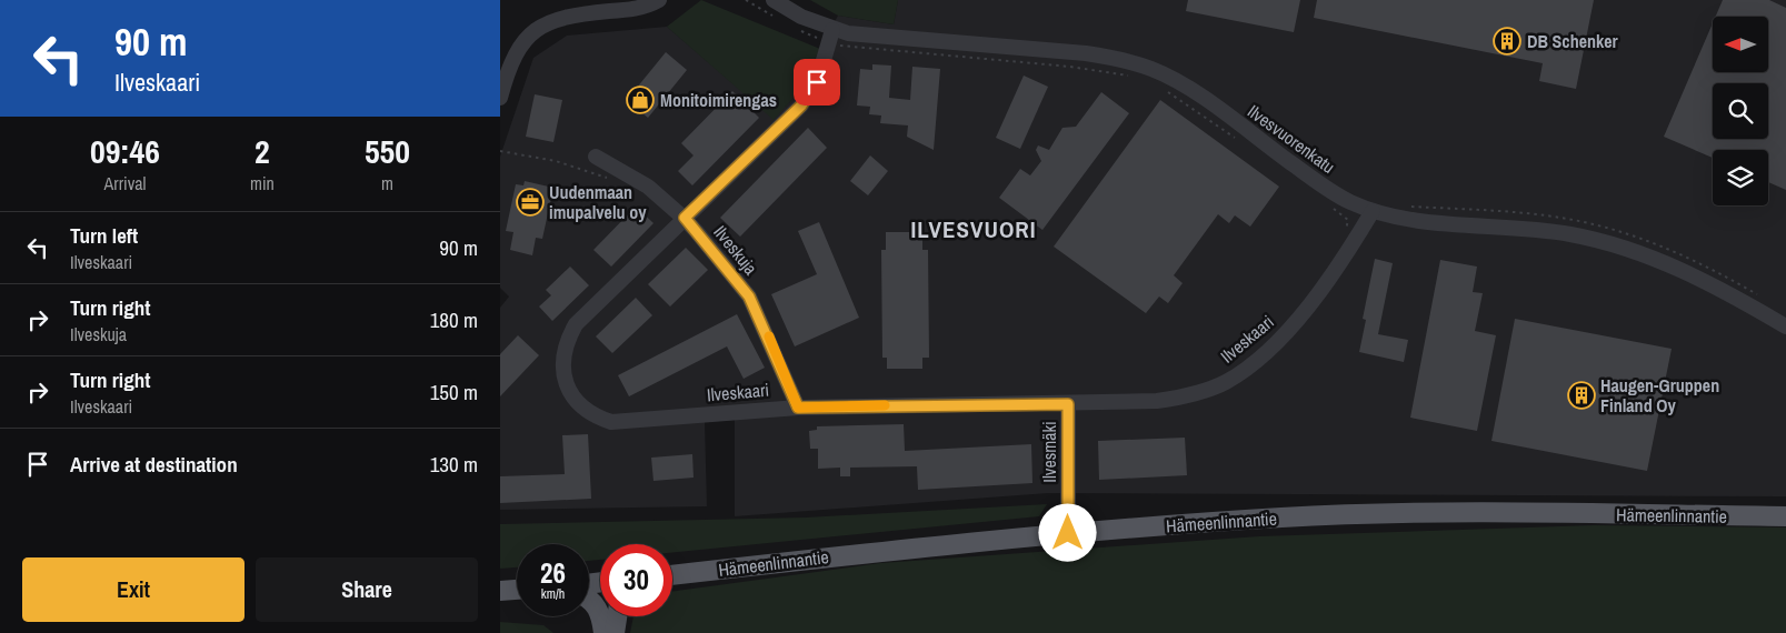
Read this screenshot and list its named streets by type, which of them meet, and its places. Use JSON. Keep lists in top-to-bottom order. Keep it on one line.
{"streets":{"main road":["Hämeenlinnantie"],"street":["Ilvesvuorenkatu","Ilveskuja","Ilveskaari","Ilvesmäki"]},"crossings":[["Ilvesvuorenkatu","Ilveskaari"],["Ilveskuja","Ilveskaari"],["Ilveskaari","Ilvesmäki"],["Ilvesmäki","Hämeenlinnantie"]],"districts":["ILVESVUORI"],"places":{"building":["DB Schenker","Haugen-Gruppen Finland Oy"],"shop":["Monitoimirengas"],"office":["Uudenmaan imupalvelu oy"]},"north":"left","page":{"turn":["90 m","Ilveskaari"],"eta":["09:46","Arrival","2","min","550","m"],"list":[{"name":"Turn left","note":"Ilveskaari","value":"90 m"},{"name":"Turn right","note":"Ilveskuja","value":"180 m"},{"name":"Turn right","note":"Ilveskaari","value":"150 m"},{"name":"Arrive at destination","value":"130 m"}],"speed":"26 km/h","limit":"30","buttons":["Exit","Share"]}}
